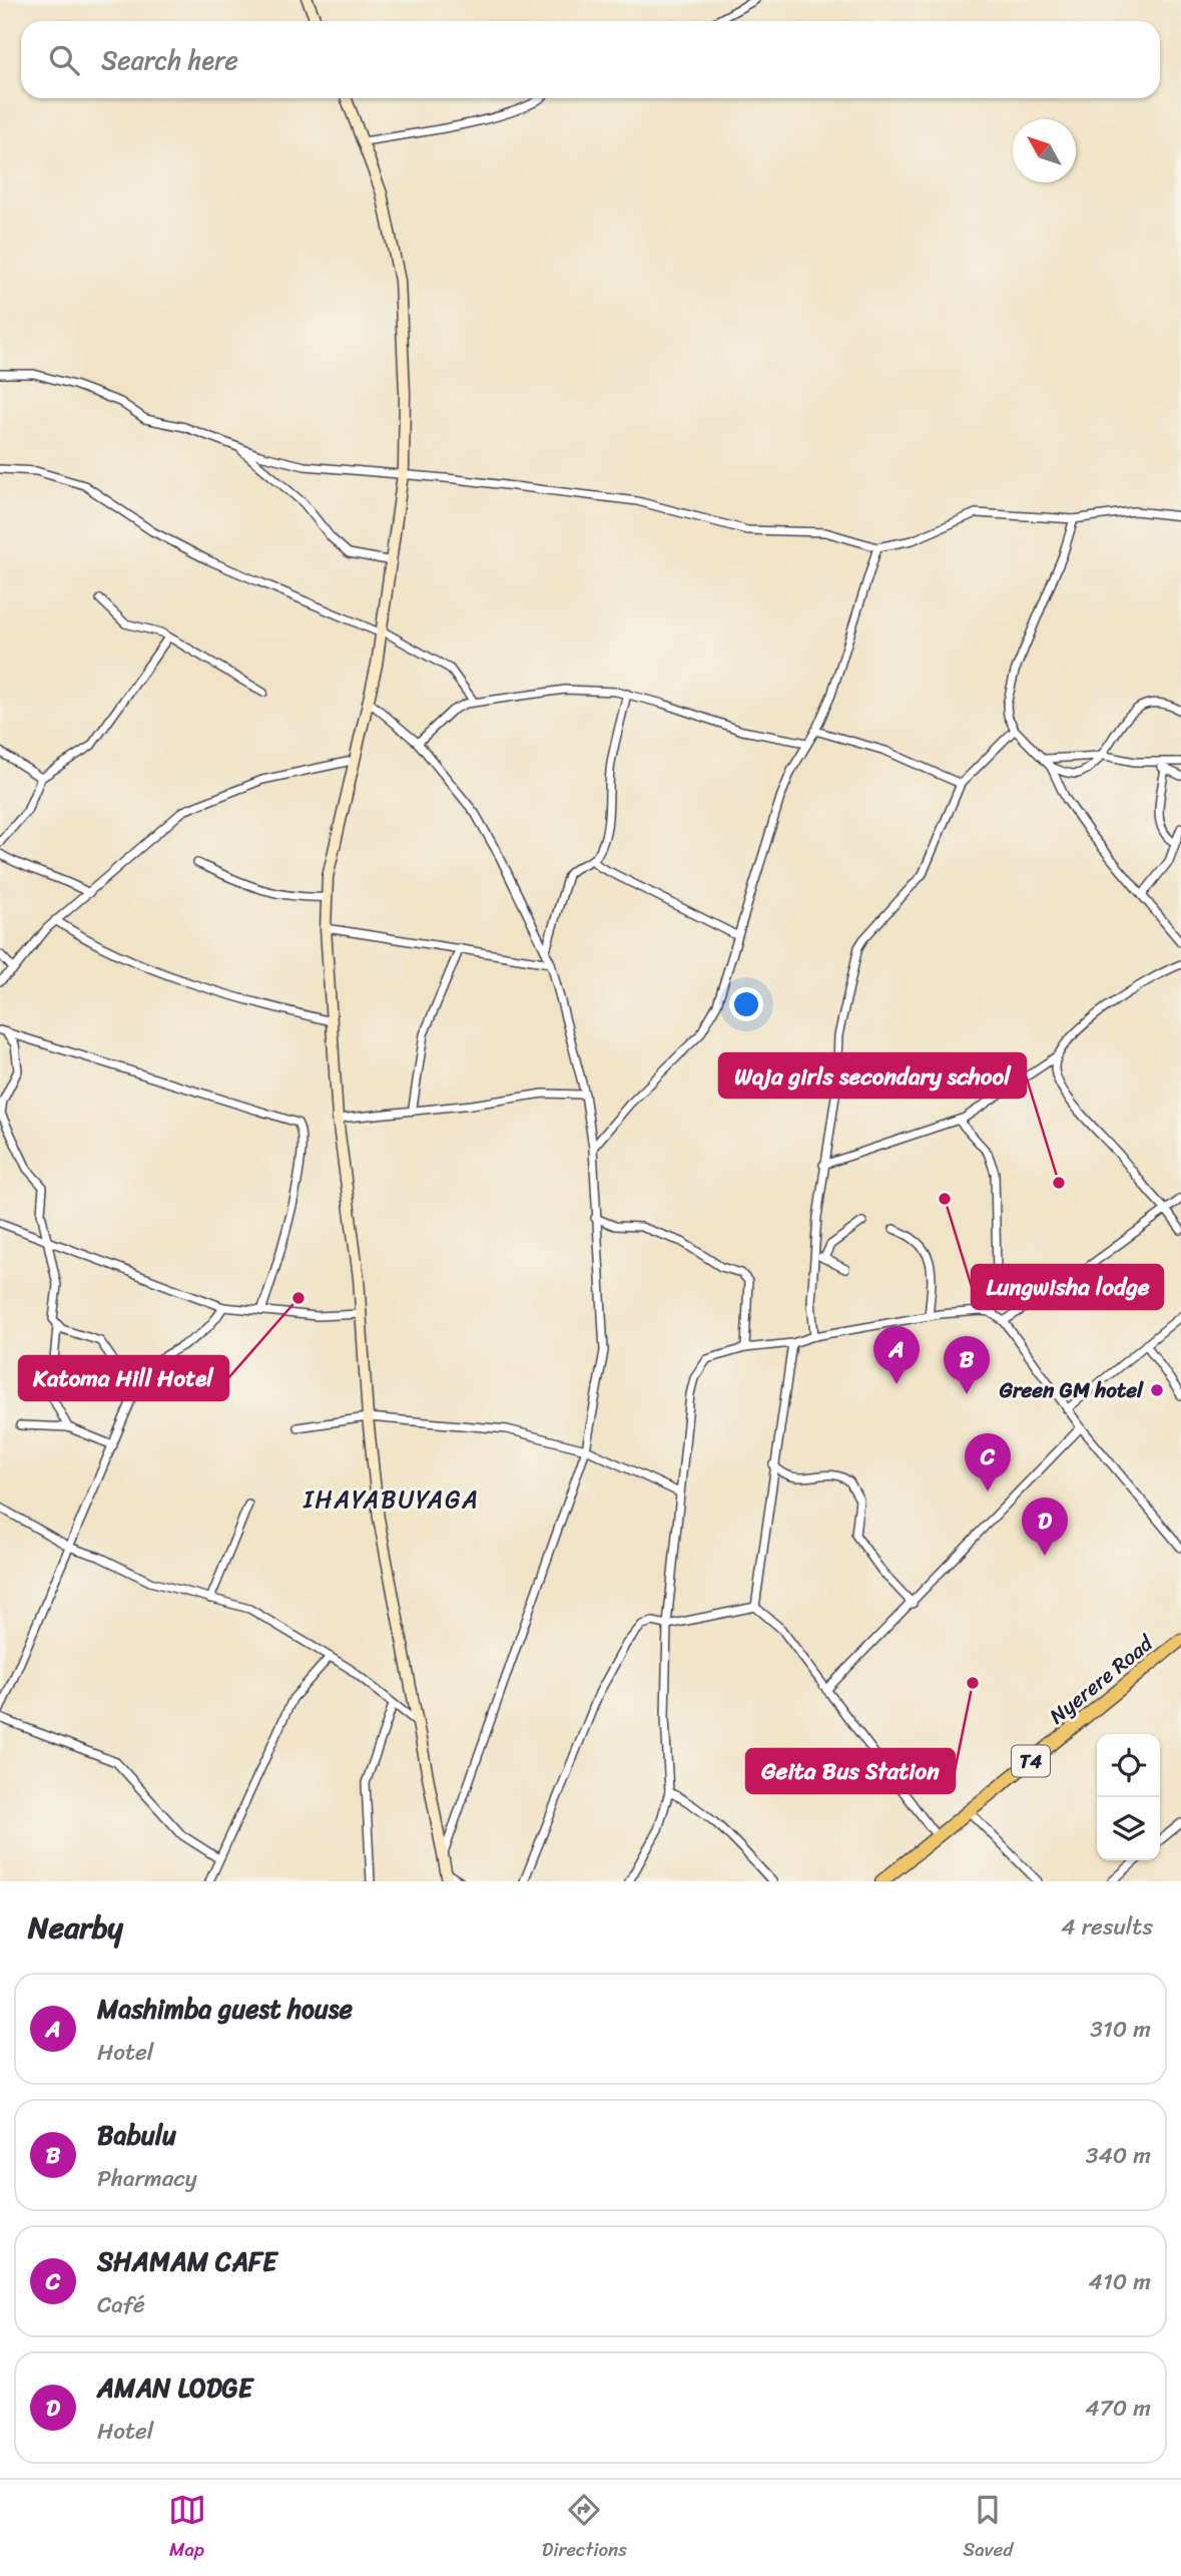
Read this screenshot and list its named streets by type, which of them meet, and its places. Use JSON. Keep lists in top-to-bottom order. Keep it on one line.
{"streets":{"highway":["Nyerere Road","T4"]},"districts":["IHAYABUYAGA"],"places":["Waja girls secondary school","Lungwisha lodge","Katoma Hill Hotel","Green GM hotel","Geita Bus Station"],"north":"top left","page":{"search":"Search here","pins":["A","B","C","D"],"heading":["Nearby","4 results"],"list":[{"mark":"A","name":"Mashimba guest house","note":"Hotel","value":"310 m"},{"mark":"B","name":"Babulu","note":"Pharmacy","value":"340 m"},{"mark":"C","name":"SHAMAM CAFE","note":"Café","value":"410 m"},{"mark":"D","name":"AMAN LODGE","note":"Hotel","value":"470 m"}],"nav":["Map","Directions","Saved"]}}
